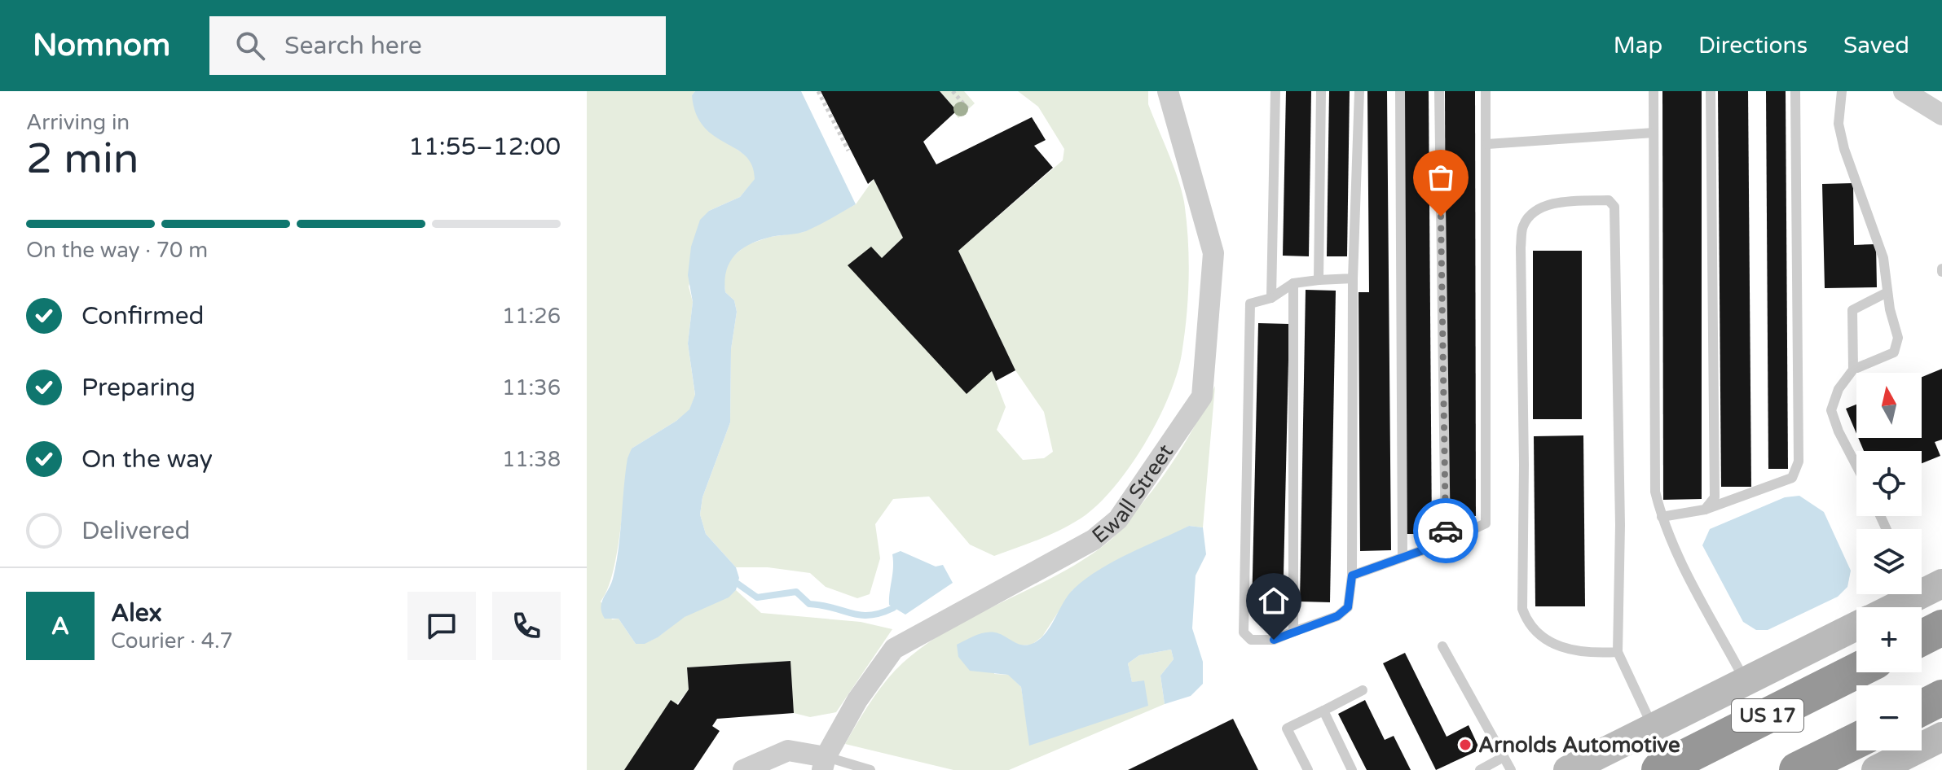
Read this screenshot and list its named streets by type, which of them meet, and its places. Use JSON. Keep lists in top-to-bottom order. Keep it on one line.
{"streets":{"highway":["US 17"],"street":["Ewall Street"]},"places":["Arnolds Automotive"],"north":"top","page":{"header":"Nomnom","search":"Search here","nav":["Map","Directions","Saved"],"heading":["2 min","Arriving in","11:55–12:00"],"panel":["Alex","Courier · 4.7"],"bar":"On the way · 70 m","list":[["Confirmed","11:26"],["Preparing","11:36"],["On the way","11:38"],"Delivered"],"map_buttons":["+","−"],"round":"A"}}
